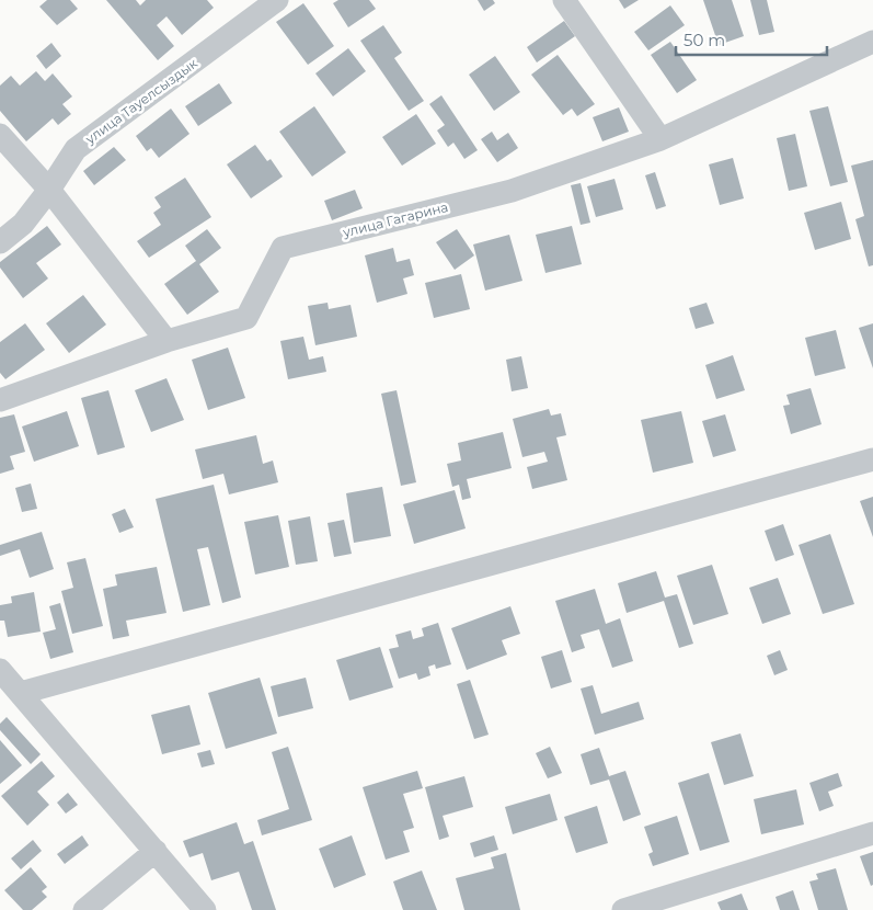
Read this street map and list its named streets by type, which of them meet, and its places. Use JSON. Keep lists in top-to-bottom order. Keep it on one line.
{"streets":{"street":["улица Тауелсыздык","улица Гагарина"]},"scale_bar":"50 m"}
